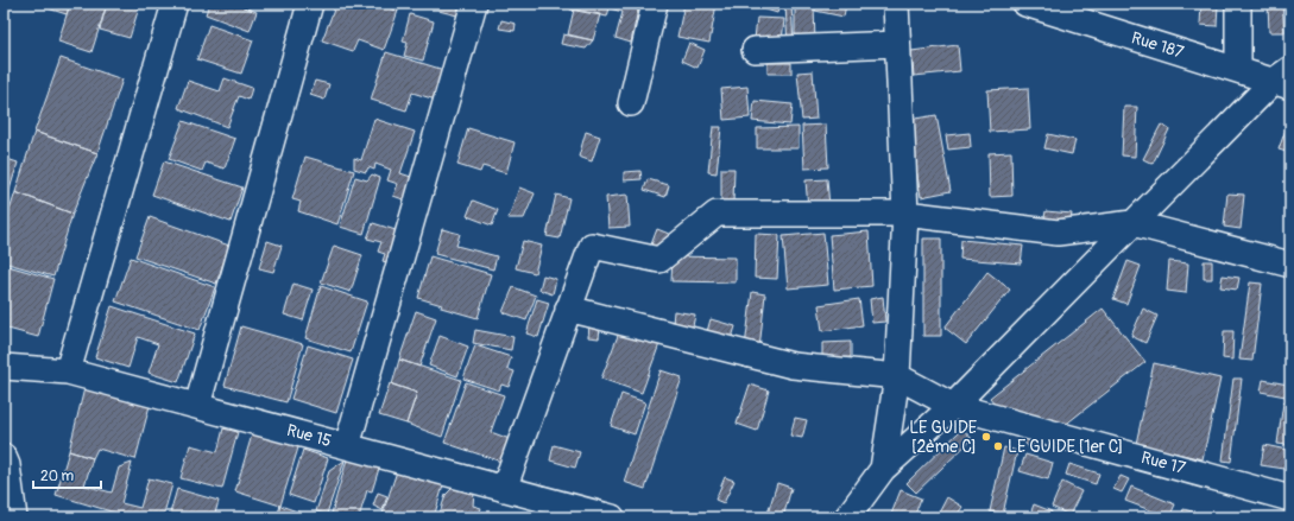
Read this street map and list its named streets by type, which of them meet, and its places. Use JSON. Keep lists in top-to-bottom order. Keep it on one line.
{"streets":{"street":["Rue 187","Rue 15","Rue 17"]},"places":["LE GUIDE [2ème C]","LE GUIDE [1er C]"],"scale_bar":"20 m"}
